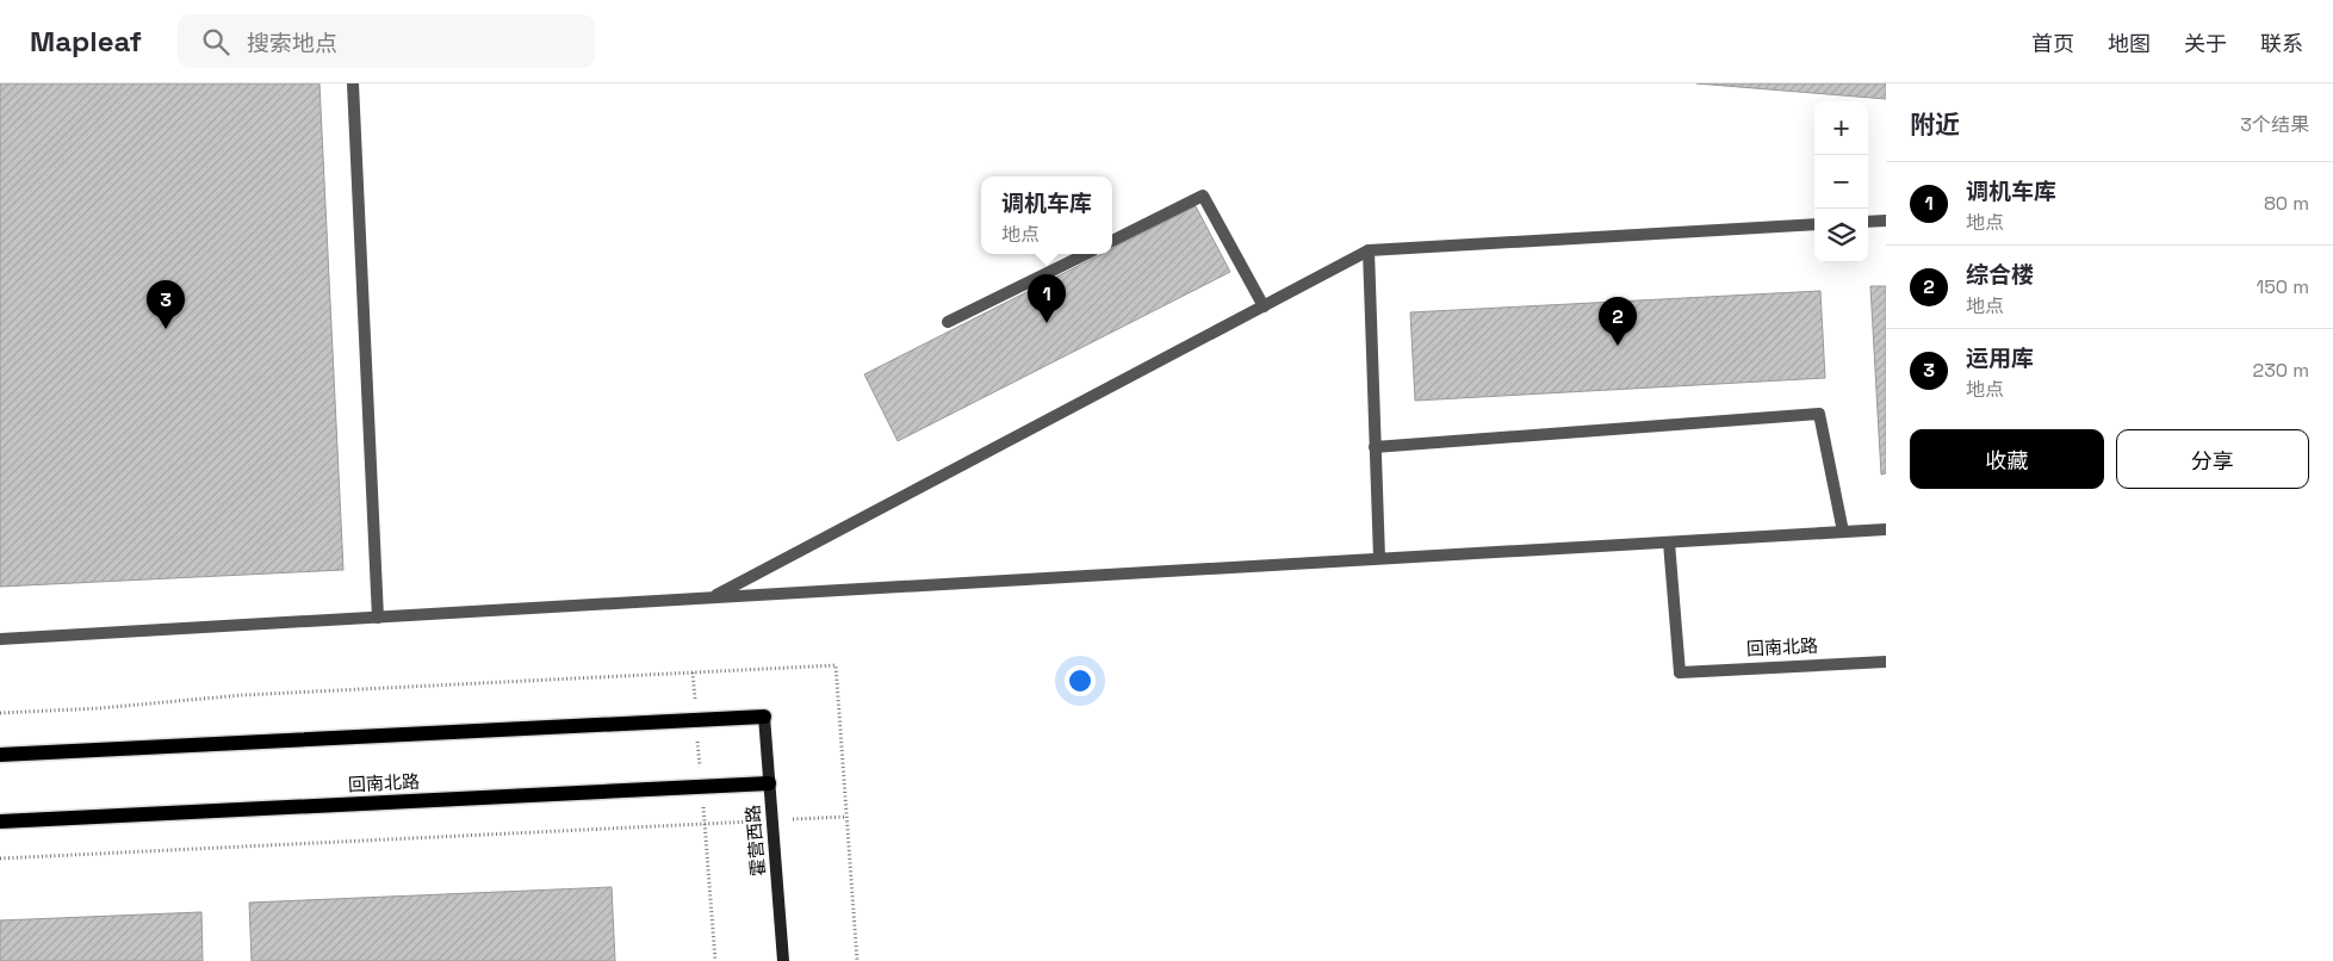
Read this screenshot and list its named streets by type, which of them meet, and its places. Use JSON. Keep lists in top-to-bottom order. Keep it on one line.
{"streets":{"main road":["回南北路"],"street":["霍营西路"]},"crossings":[["回南北路","霍营西路"]],"page":{"header":"Mapleaf","search":"搜索地点","nav":["首页","地图","关于","联系"],"heading":["附近","3个结果"],"map_buttons":["+","−"],"list":[{"mark":"1","name":"调机车库","note":"地点","value":"80 m"},{"mark":"2","name":"综合楼","note":"地点","value":"150 m"},{"mark":"3","name":"运用库","note":"地点","value":"230 m"}],"popup":["调机车库","地点"],"pins":["1","3","2"],"buttons":["收藏","分享"]}}
